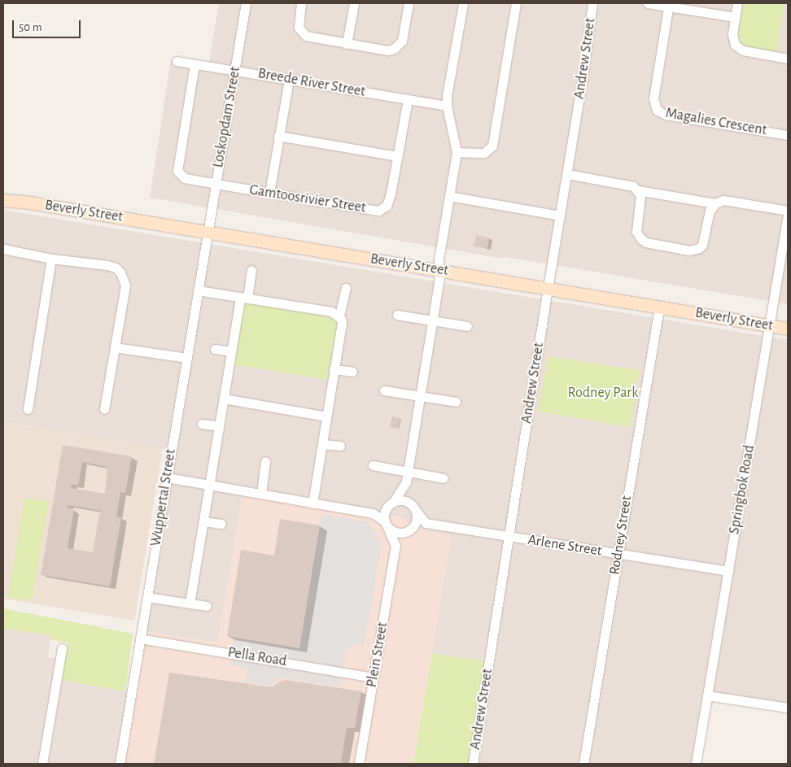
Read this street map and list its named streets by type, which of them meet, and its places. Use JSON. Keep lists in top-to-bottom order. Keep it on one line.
{"streets":{"street":["Andrew Street","Breede River Street","Loskopdam Street","Magalies Crescent","Gamtoosrivier Street","Beverly Street","Springbok Road","Wuppertal Street","Rodney Street","Arlene Street","Plein Street","Pella Road"]},"crossings":[["Andrew Street","Beverly Street"],["Andrew Street","Arlene Street"],["Breede River Street","Loskopdam Street"],["Breede River Street","Gamtoosrivier Street"],["Loskopdam Street","Gamtoosrivier Street"],["Loskopdam Street","Beverly Street"],["Loskopdam Street","Wuppertal Street"],["Beverly Street","Springbok Road"],["Beverly Street","Wuppertal Street"],["Beverly Street","Rodney Street"],["Springbok Road","Arlene Street"],["Wuppertal Street","Pella Road"],["Rodney Street","Arlene Street"],["Plein Street","Pella Road"]],"parks":["Rodney Park"],"scale_bar":"50 m"}
